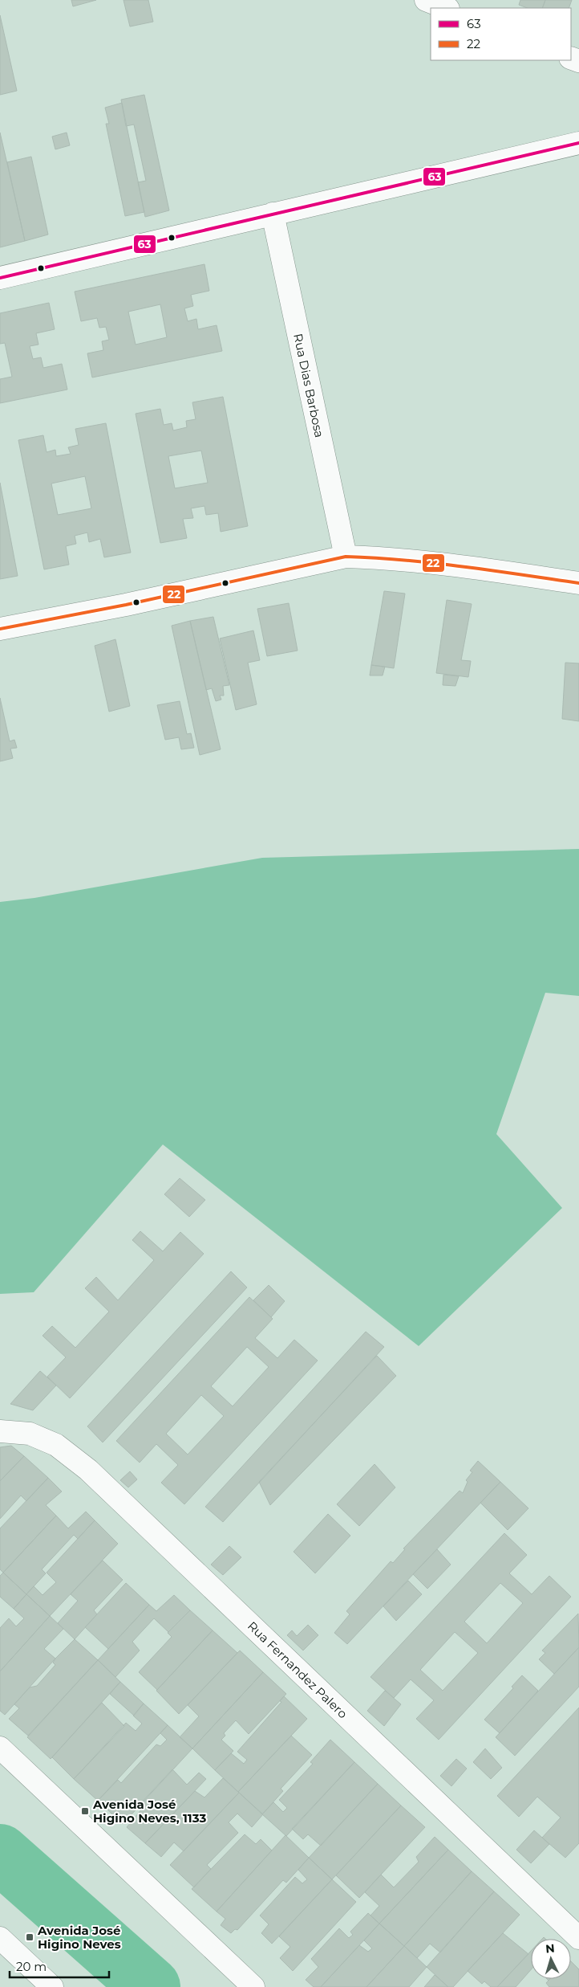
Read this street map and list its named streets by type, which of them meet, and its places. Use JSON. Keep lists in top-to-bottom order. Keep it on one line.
{"streets":{"street":["Rua Dias Barbosa","Rua Fernandez Palero"]},"places":{"transit":["Avenida José Higino Neves, 1133","Avenida José Higino Neves"]},"lines":["transit line 63","transit line 22"],"legend":["63","22"],"scale_bar":"20 m","north":"top"}
